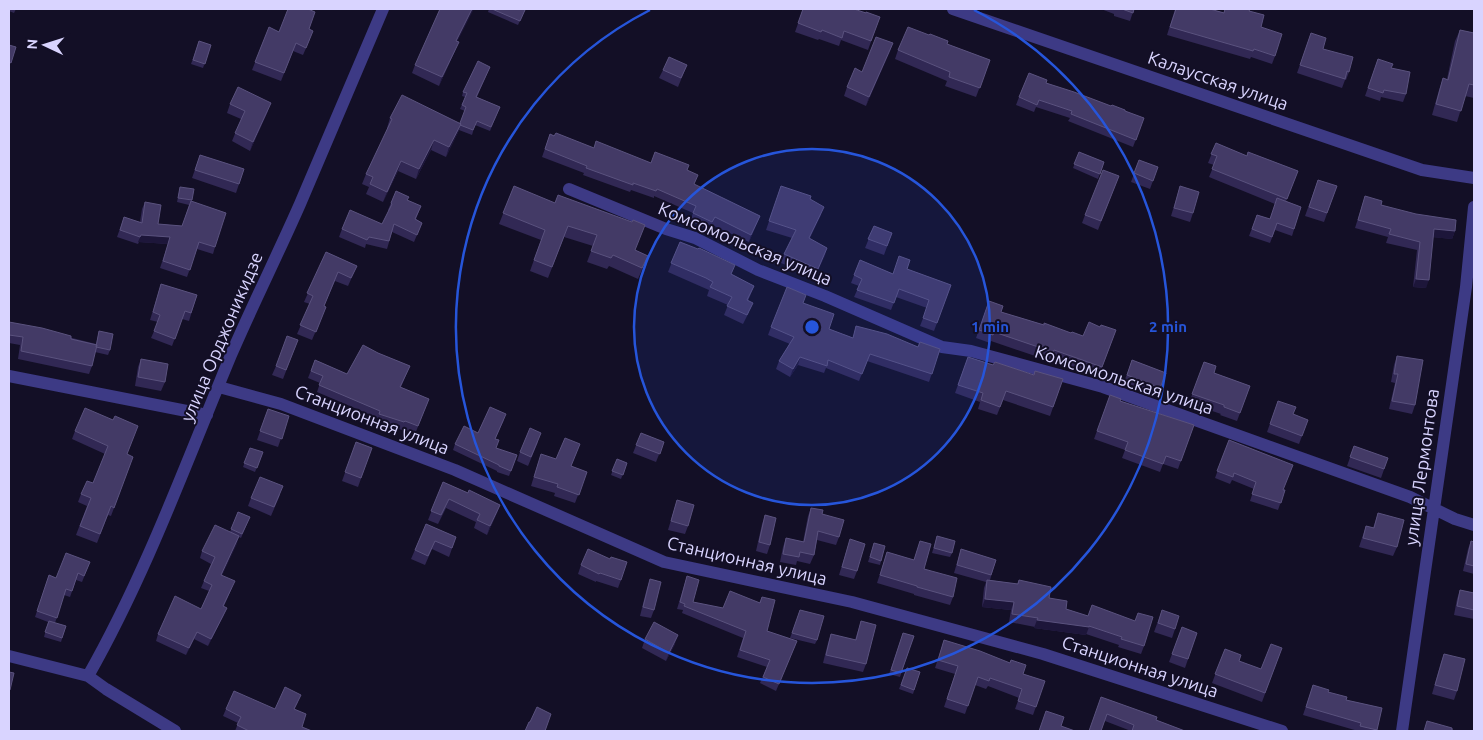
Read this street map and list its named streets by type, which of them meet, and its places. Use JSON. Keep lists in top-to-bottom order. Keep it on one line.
{"streets":{"street":["Калаусская улица","Комсомольская улица","улица Орджоникидзе","Станционная улица","улица Лермонтова"]},"crossings":[["Комсомольская улица","улица Лермонтова"],["улица Орджоникидзе","Станционная улица"]],"north":"left","rings":["1 min","2 min"]}
